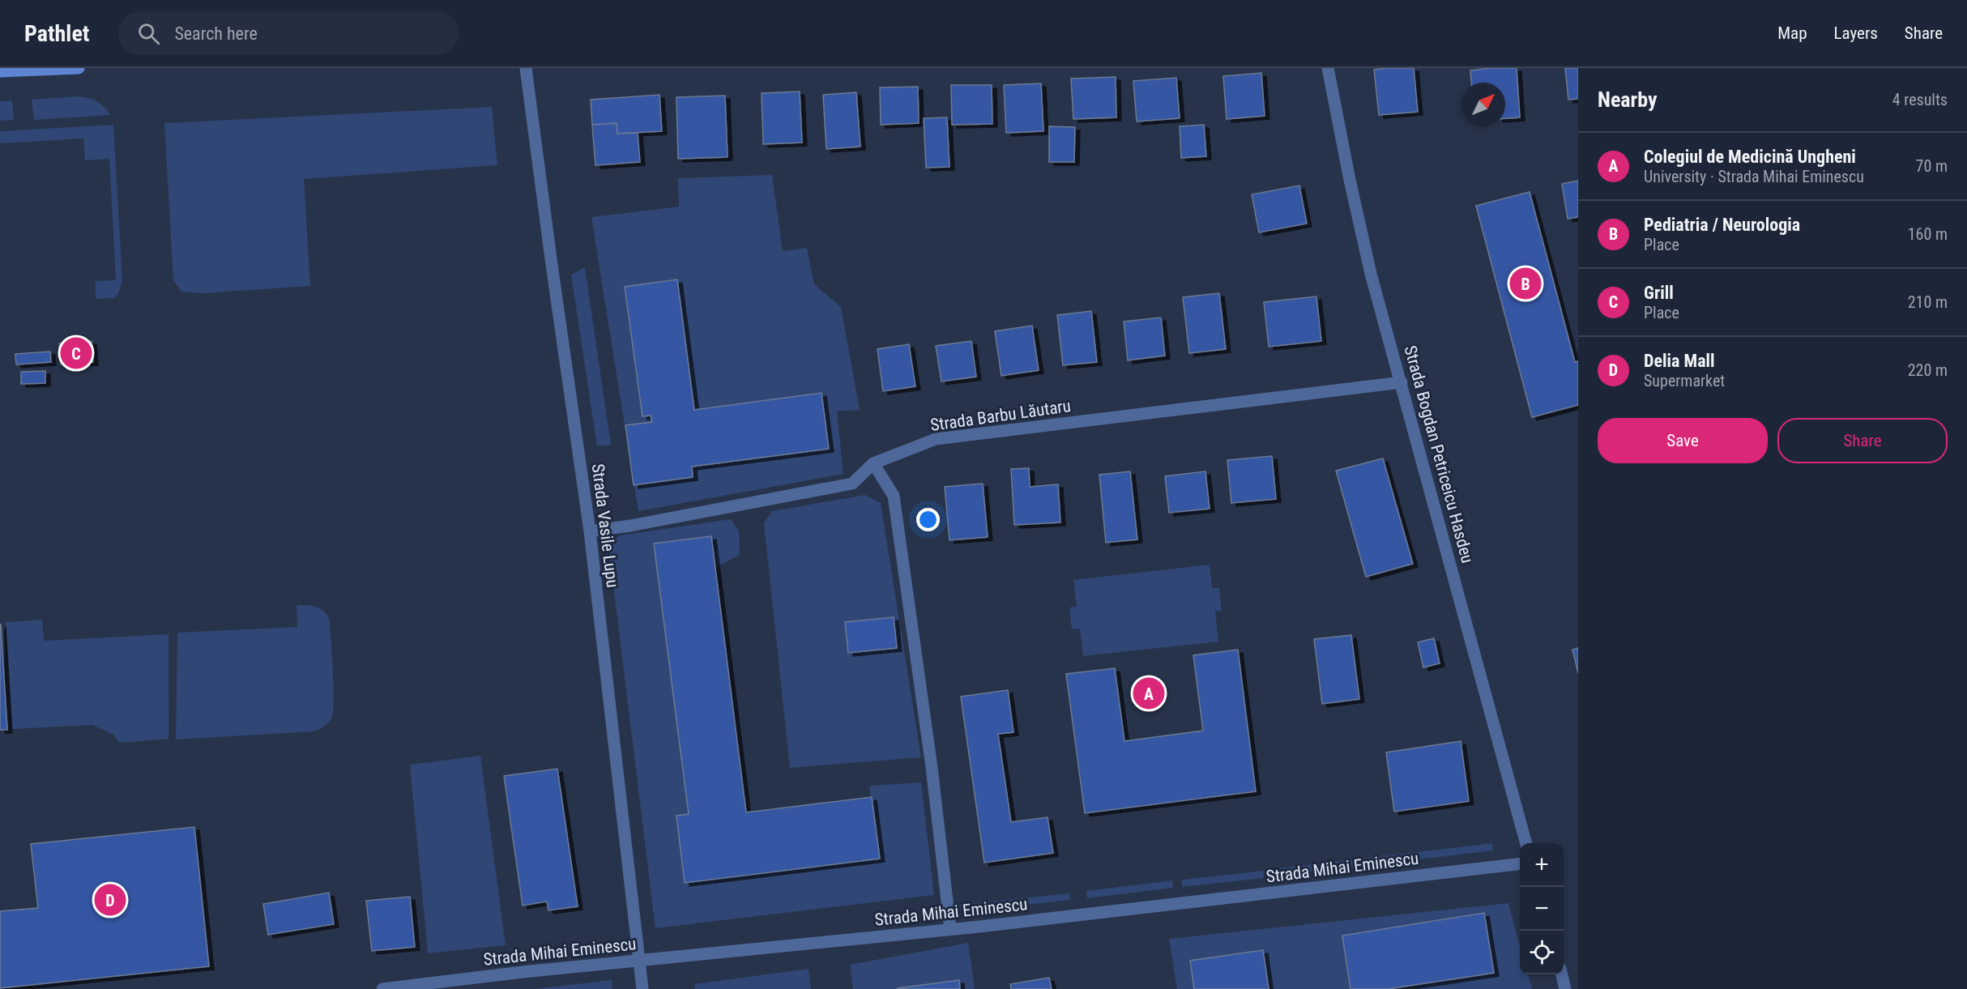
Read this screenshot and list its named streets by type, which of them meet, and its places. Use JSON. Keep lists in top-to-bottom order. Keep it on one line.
{"streets":{"street":["Strada Barbu Lăutaru","Strada Bogdan Petriceicu Hasdeu","Strada Vasile Lupu","Strada Mihai Eminescu"]},"crossings":[["Strada Barbu Lăutaru","Strada Bogdan Petriceicu Hasdeu"],["Strada Barbu Lăutaru","Strada Vasile Lupu"],["Strada Vasile Lupu","Strada Mihai Eminescu"]],"north":"top right","page":{"header":"Pathlet","search":"Search here","nav":["Map","Layers","Share"],"heading":["Nearby","4 results"],"list":[{"mark":"A","name":"Colegiul de Medicină Ungheni","note":"University · Strada Mihai Eminescu","value":"70 m"},{"mark":"B","name":"Pediatria / Neurologia","note":"Place","value":"160 m"},{"mark":"C","name":"Grill","note":"Place","value":"210 m"},{"mark":"D","name":"Delia Mall","note":"Supermarket","value":"220 m"}],"pins":["B","C","A","D"],"buttons":["Save","Share"],"map_buttons":["+","−"]}}
